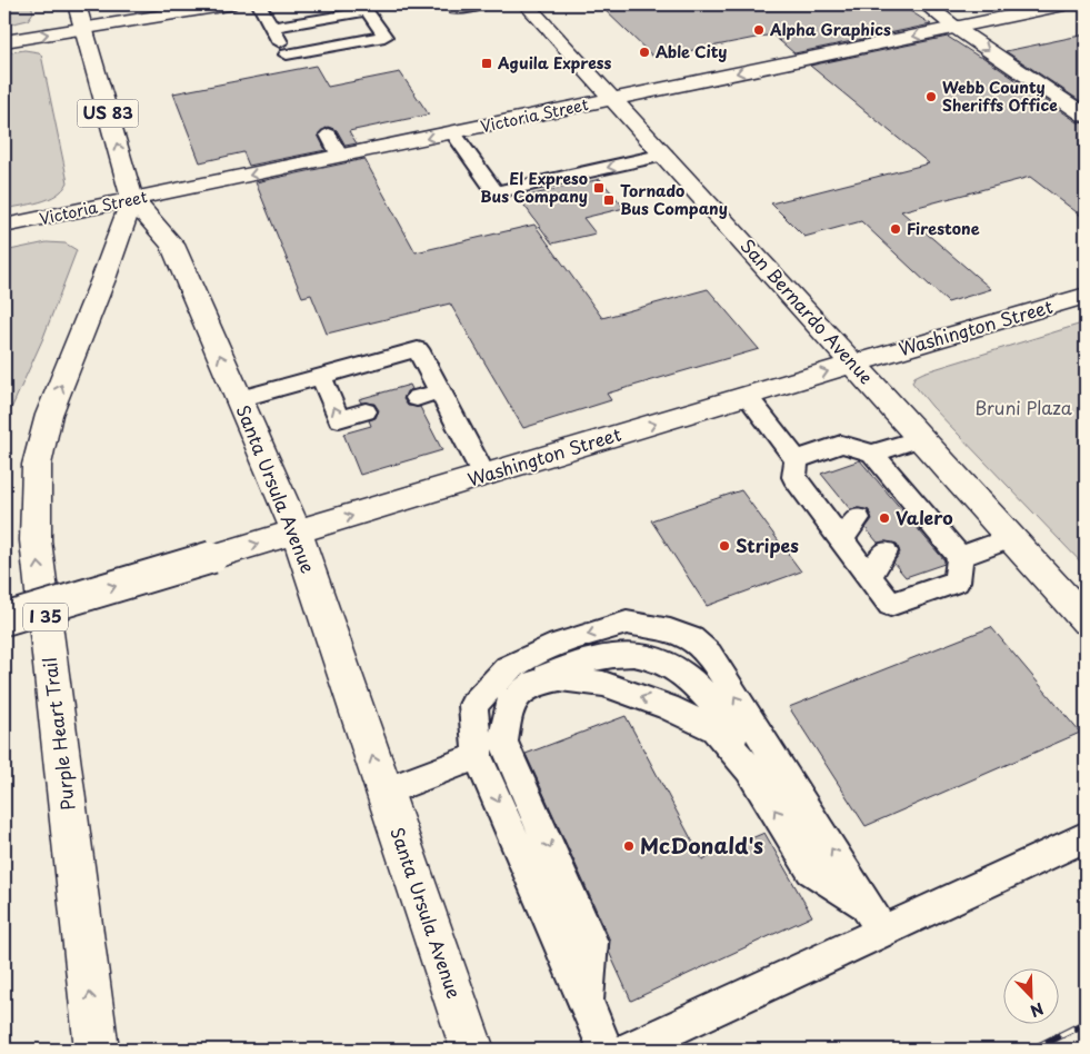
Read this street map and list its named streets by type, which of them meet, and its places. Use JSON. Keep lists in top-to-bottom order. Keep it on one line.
{"streets":{"main road":["US 83","Victoria Street","San Bernardo Avenue","Washington Street","Santa Ursula Avenue","I 35","Purple Heart Trail"]},"crossings":[["Victoria Street","San Bernardo Avenue"],["Victoria Street","Santa Ursula Avenue"],["Victoria Street","Purple Heart Trail"],["San Bernardo Avenue","Washington Street"],["Washington Street","Santa Ursula Avenue"],["Santa Ursula Avenue","Purple Heart Trail"]],"one_way":["Victoria Street","Washington Street","Santa Ursula Avenue","Purple Heart Trail"],"parks":["Bruni Plaza"],"places":{"other":["Alpha Graphics","Able City","Webb County Sheriffs Office","Firestone","Valero","Stripes","McDonald's"],"transit":["Aguila Express","El Expreso Bus Company","Tornado Bus Company"]},"north":"bottom right"}
